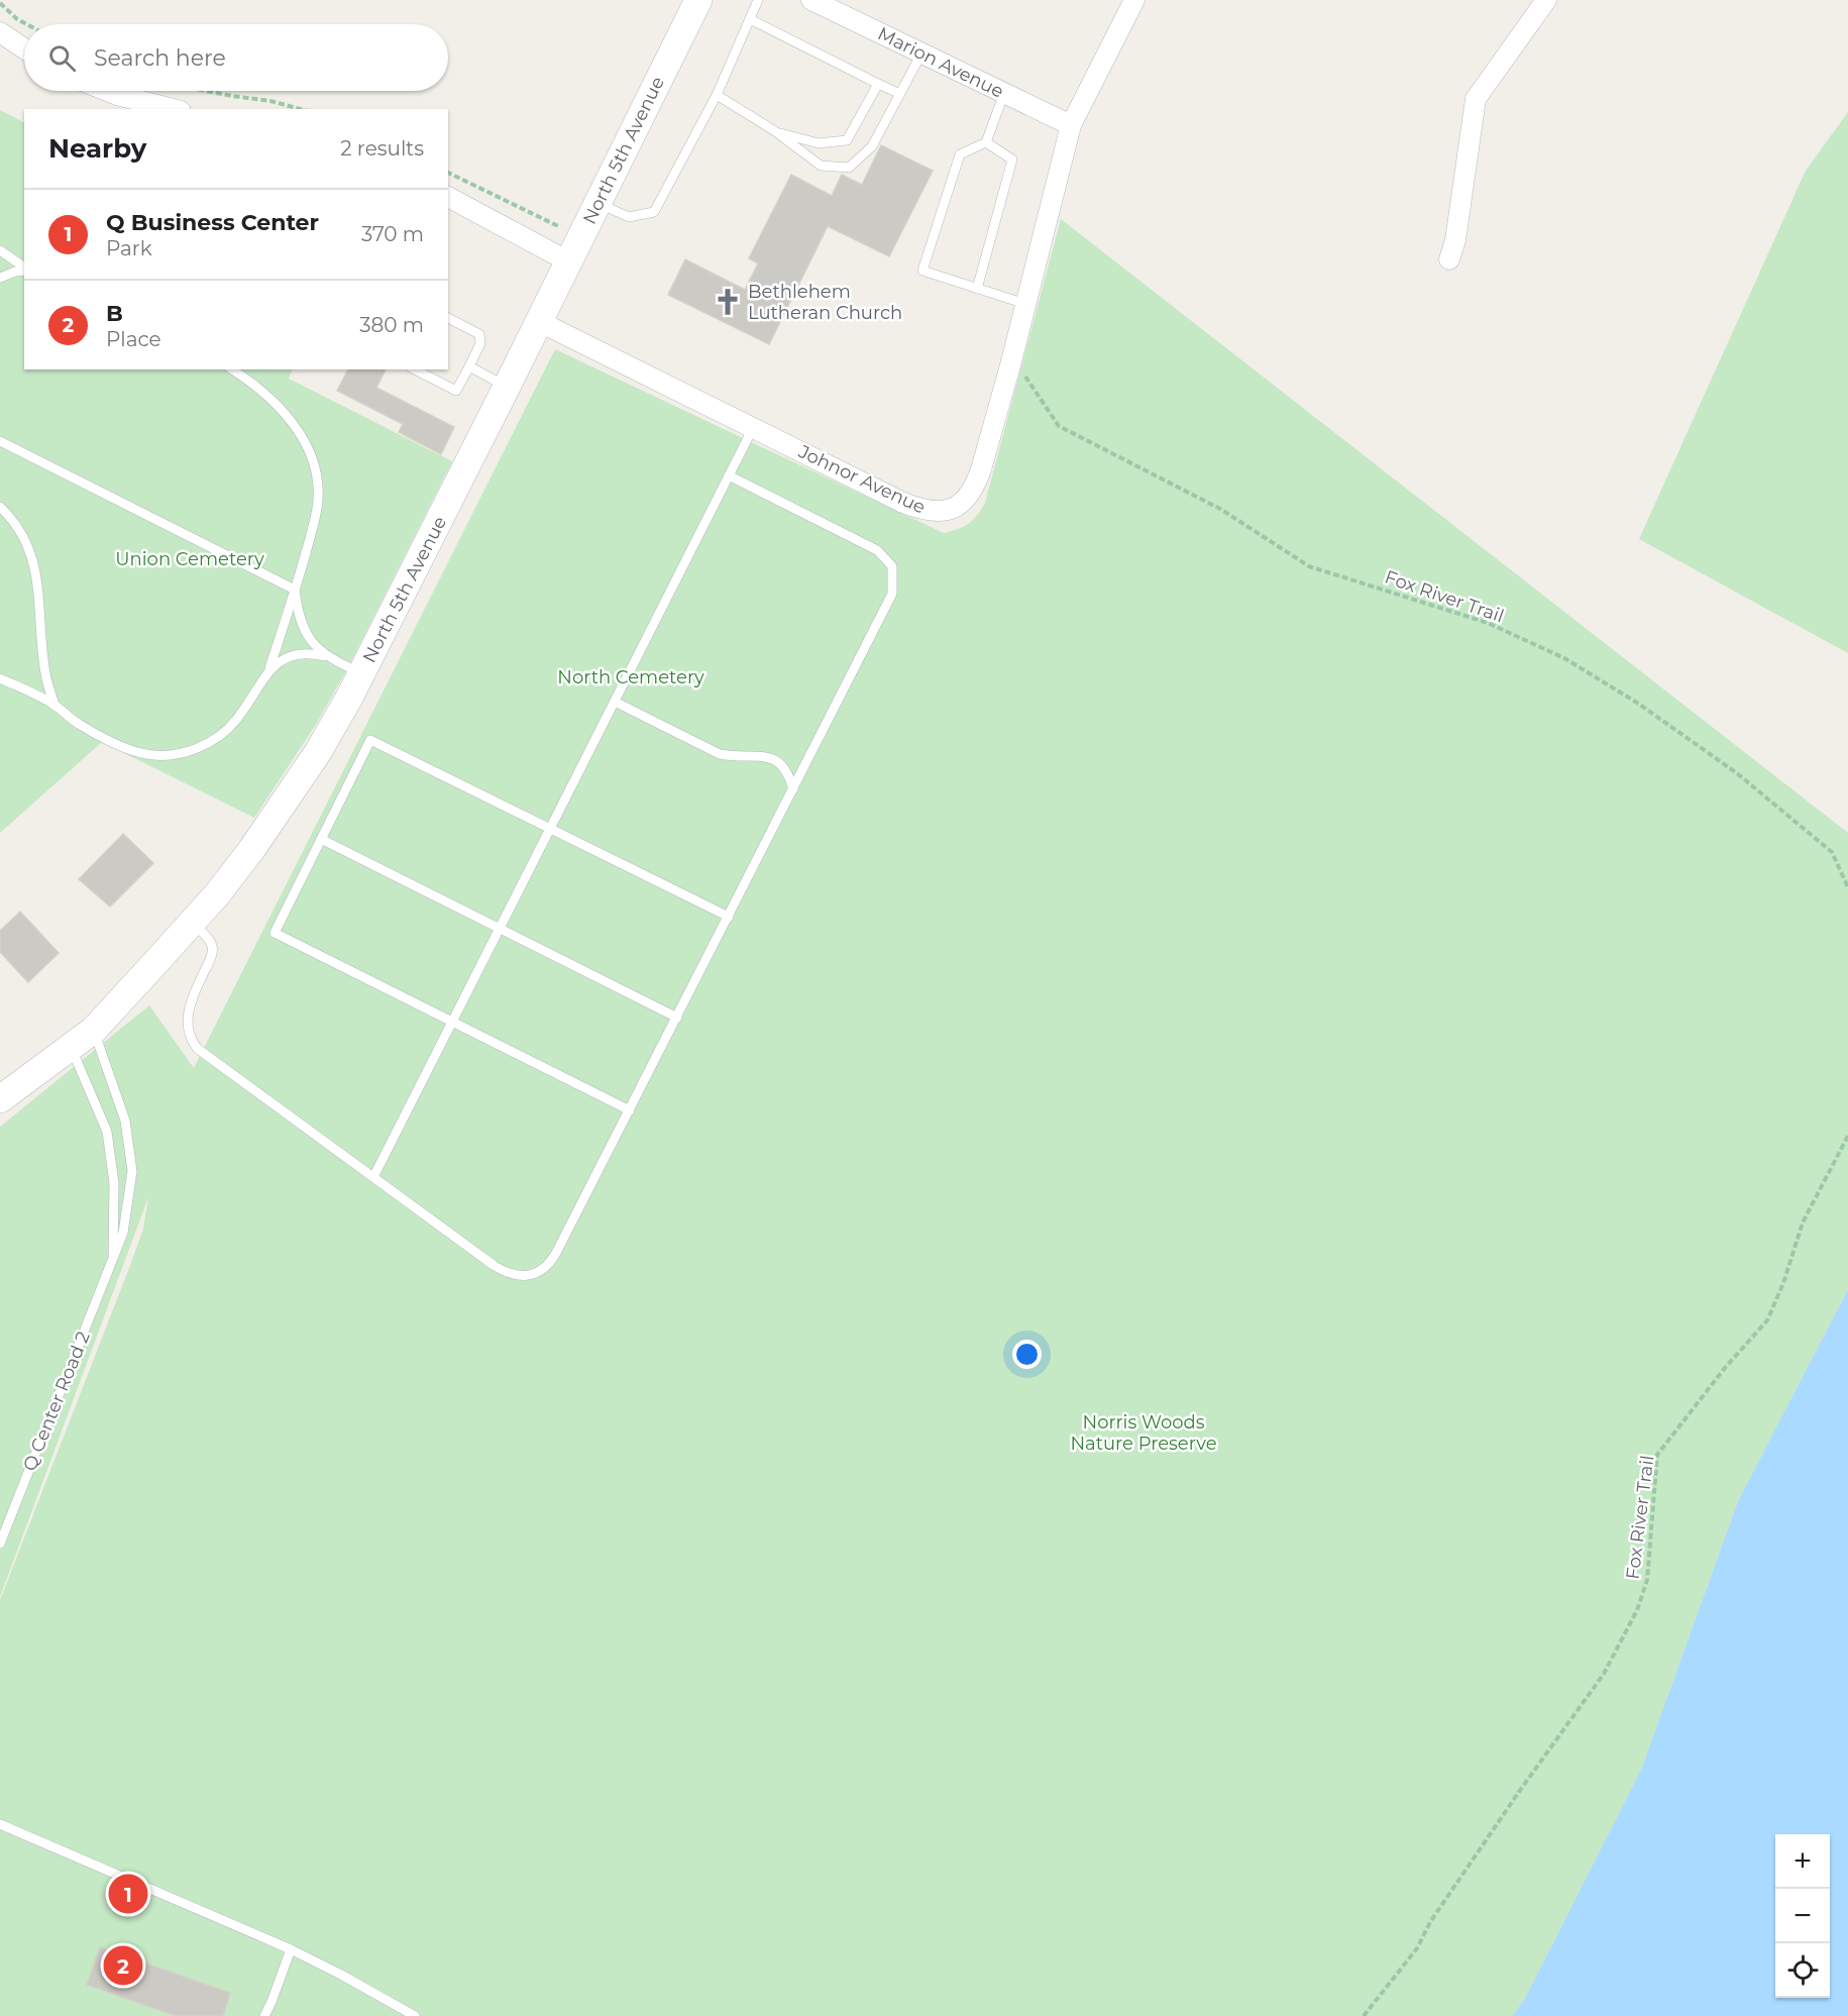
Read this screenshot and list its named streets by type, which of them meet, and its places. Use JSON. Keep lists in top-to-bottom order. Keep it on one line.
{"streets":{"main road":["North 5th Avenue"],"street":["Marion Avenue","Johnor Avenue"],"lane":["Q Center Road 2"],"path":["Fox River Trail"]},"crossings":[["Marion Avenue","Johnor Avenue"],["North 5th Avenue","Johnor Avenue"],["North 5th Avenue","Q Center Road 2"],["Johnor Avenue","Fox River Trail"]],"parks":["Union Cemetery","North Cemetery","Norris Woods Nature Preserve"],"places":{"church":["Bethlehem Lutheran Church"]},"page":{"search":"Search here","heading":["Nearby","2 results"],"list":[{"mark":"1","name":"Q Business Center","note":"Park","value":"370 m"},{"mark":"2","name":"B","note":"Place","value":"380 m"}],"map_buttons":["+","−"],"pins":["1","2"]}}
